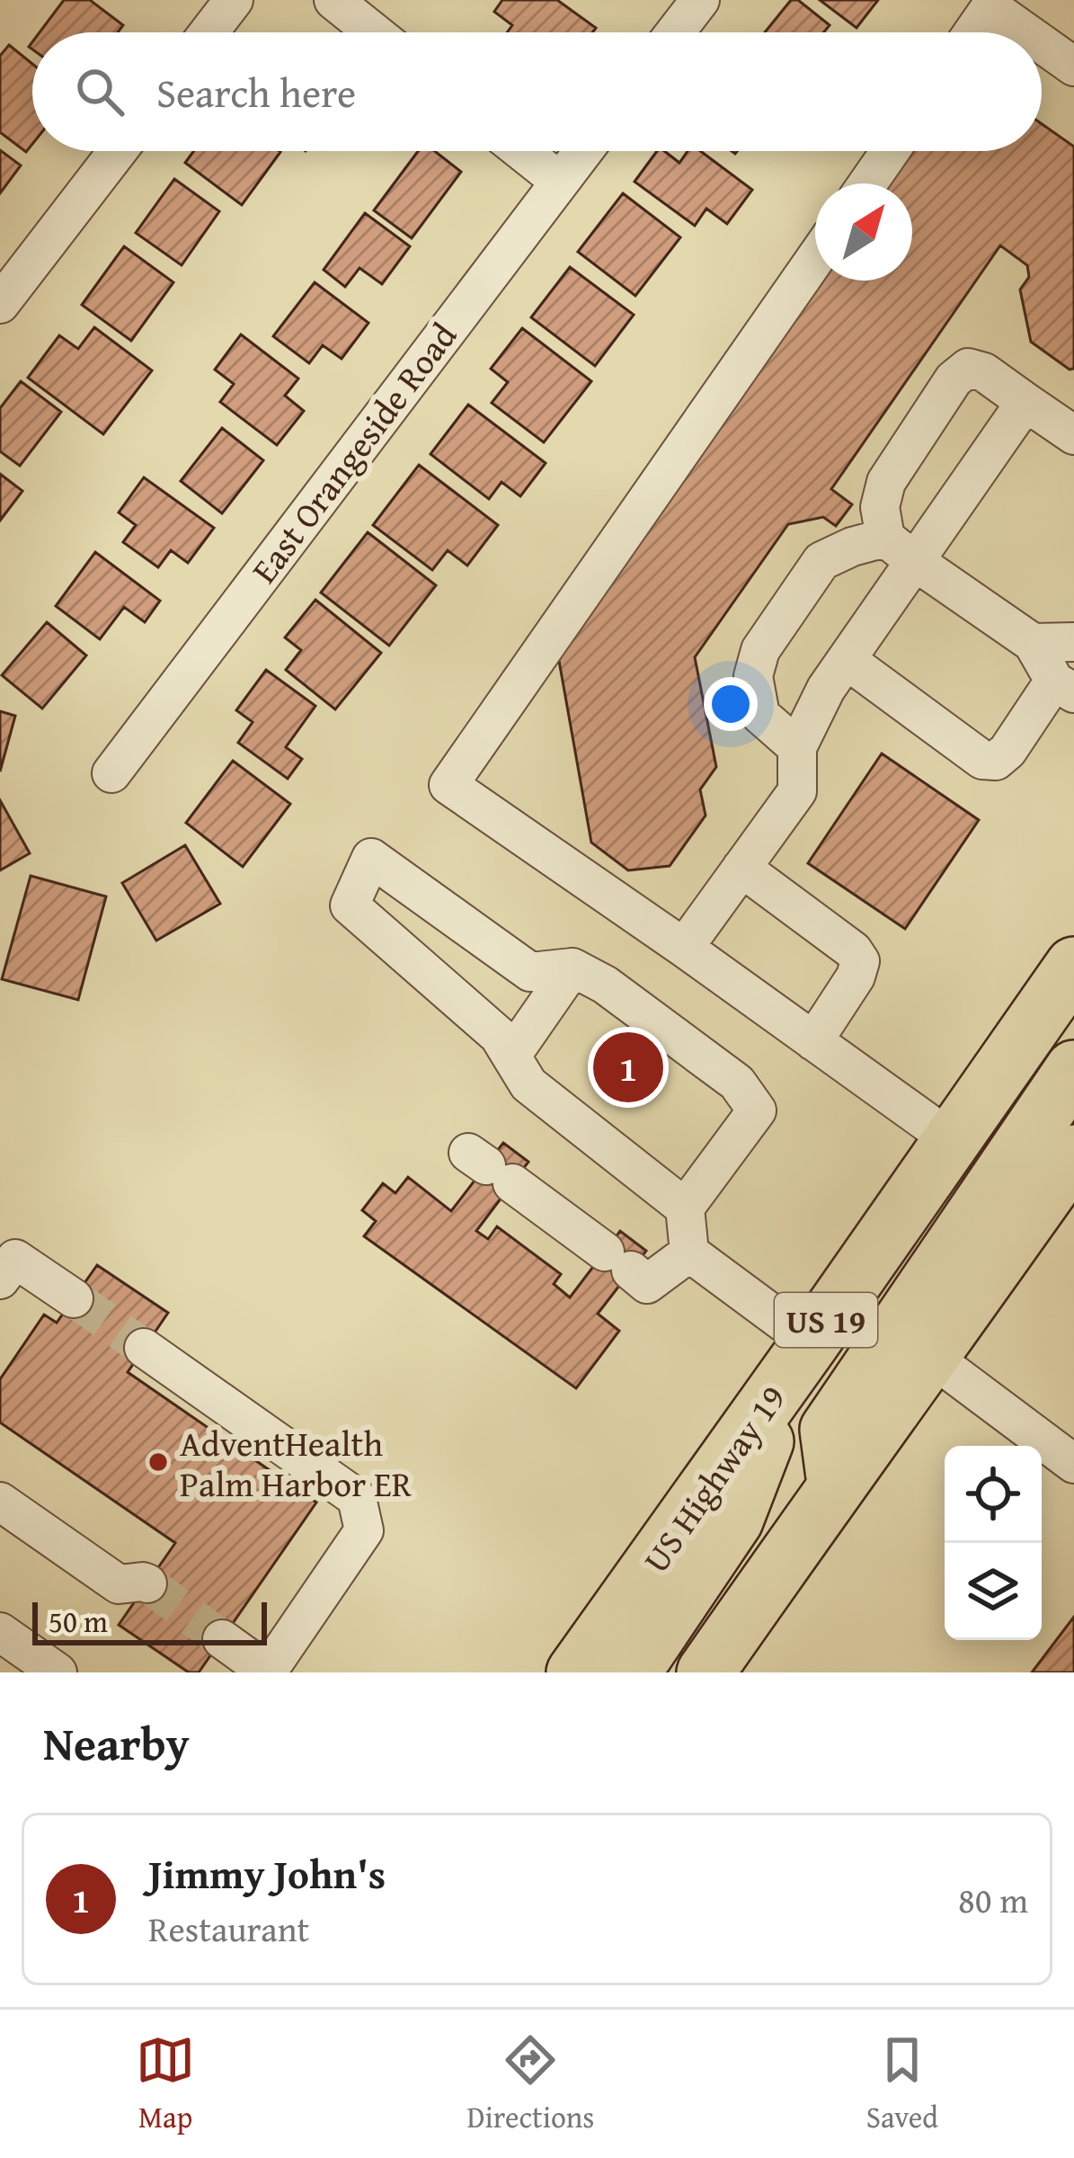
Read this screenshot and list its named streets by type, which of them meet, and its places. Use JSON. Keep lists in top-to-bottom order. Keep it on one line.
{"streets":{"highway":["US 19","US Highway 19"],"street":["East Orangeside Road"]},"places":["AdventHealth Palm Harbor ER"],"scale_bar":"50 m","north":"top right","page":{"search":"Search here","pins":"1","scale":"50 m","heading":"Nearby","list":[{"mark":"1","name":"Jimmy John's","note":"Restaurant","value":"80 m"}],"nav":["Map","Directions","Saved"]}}
